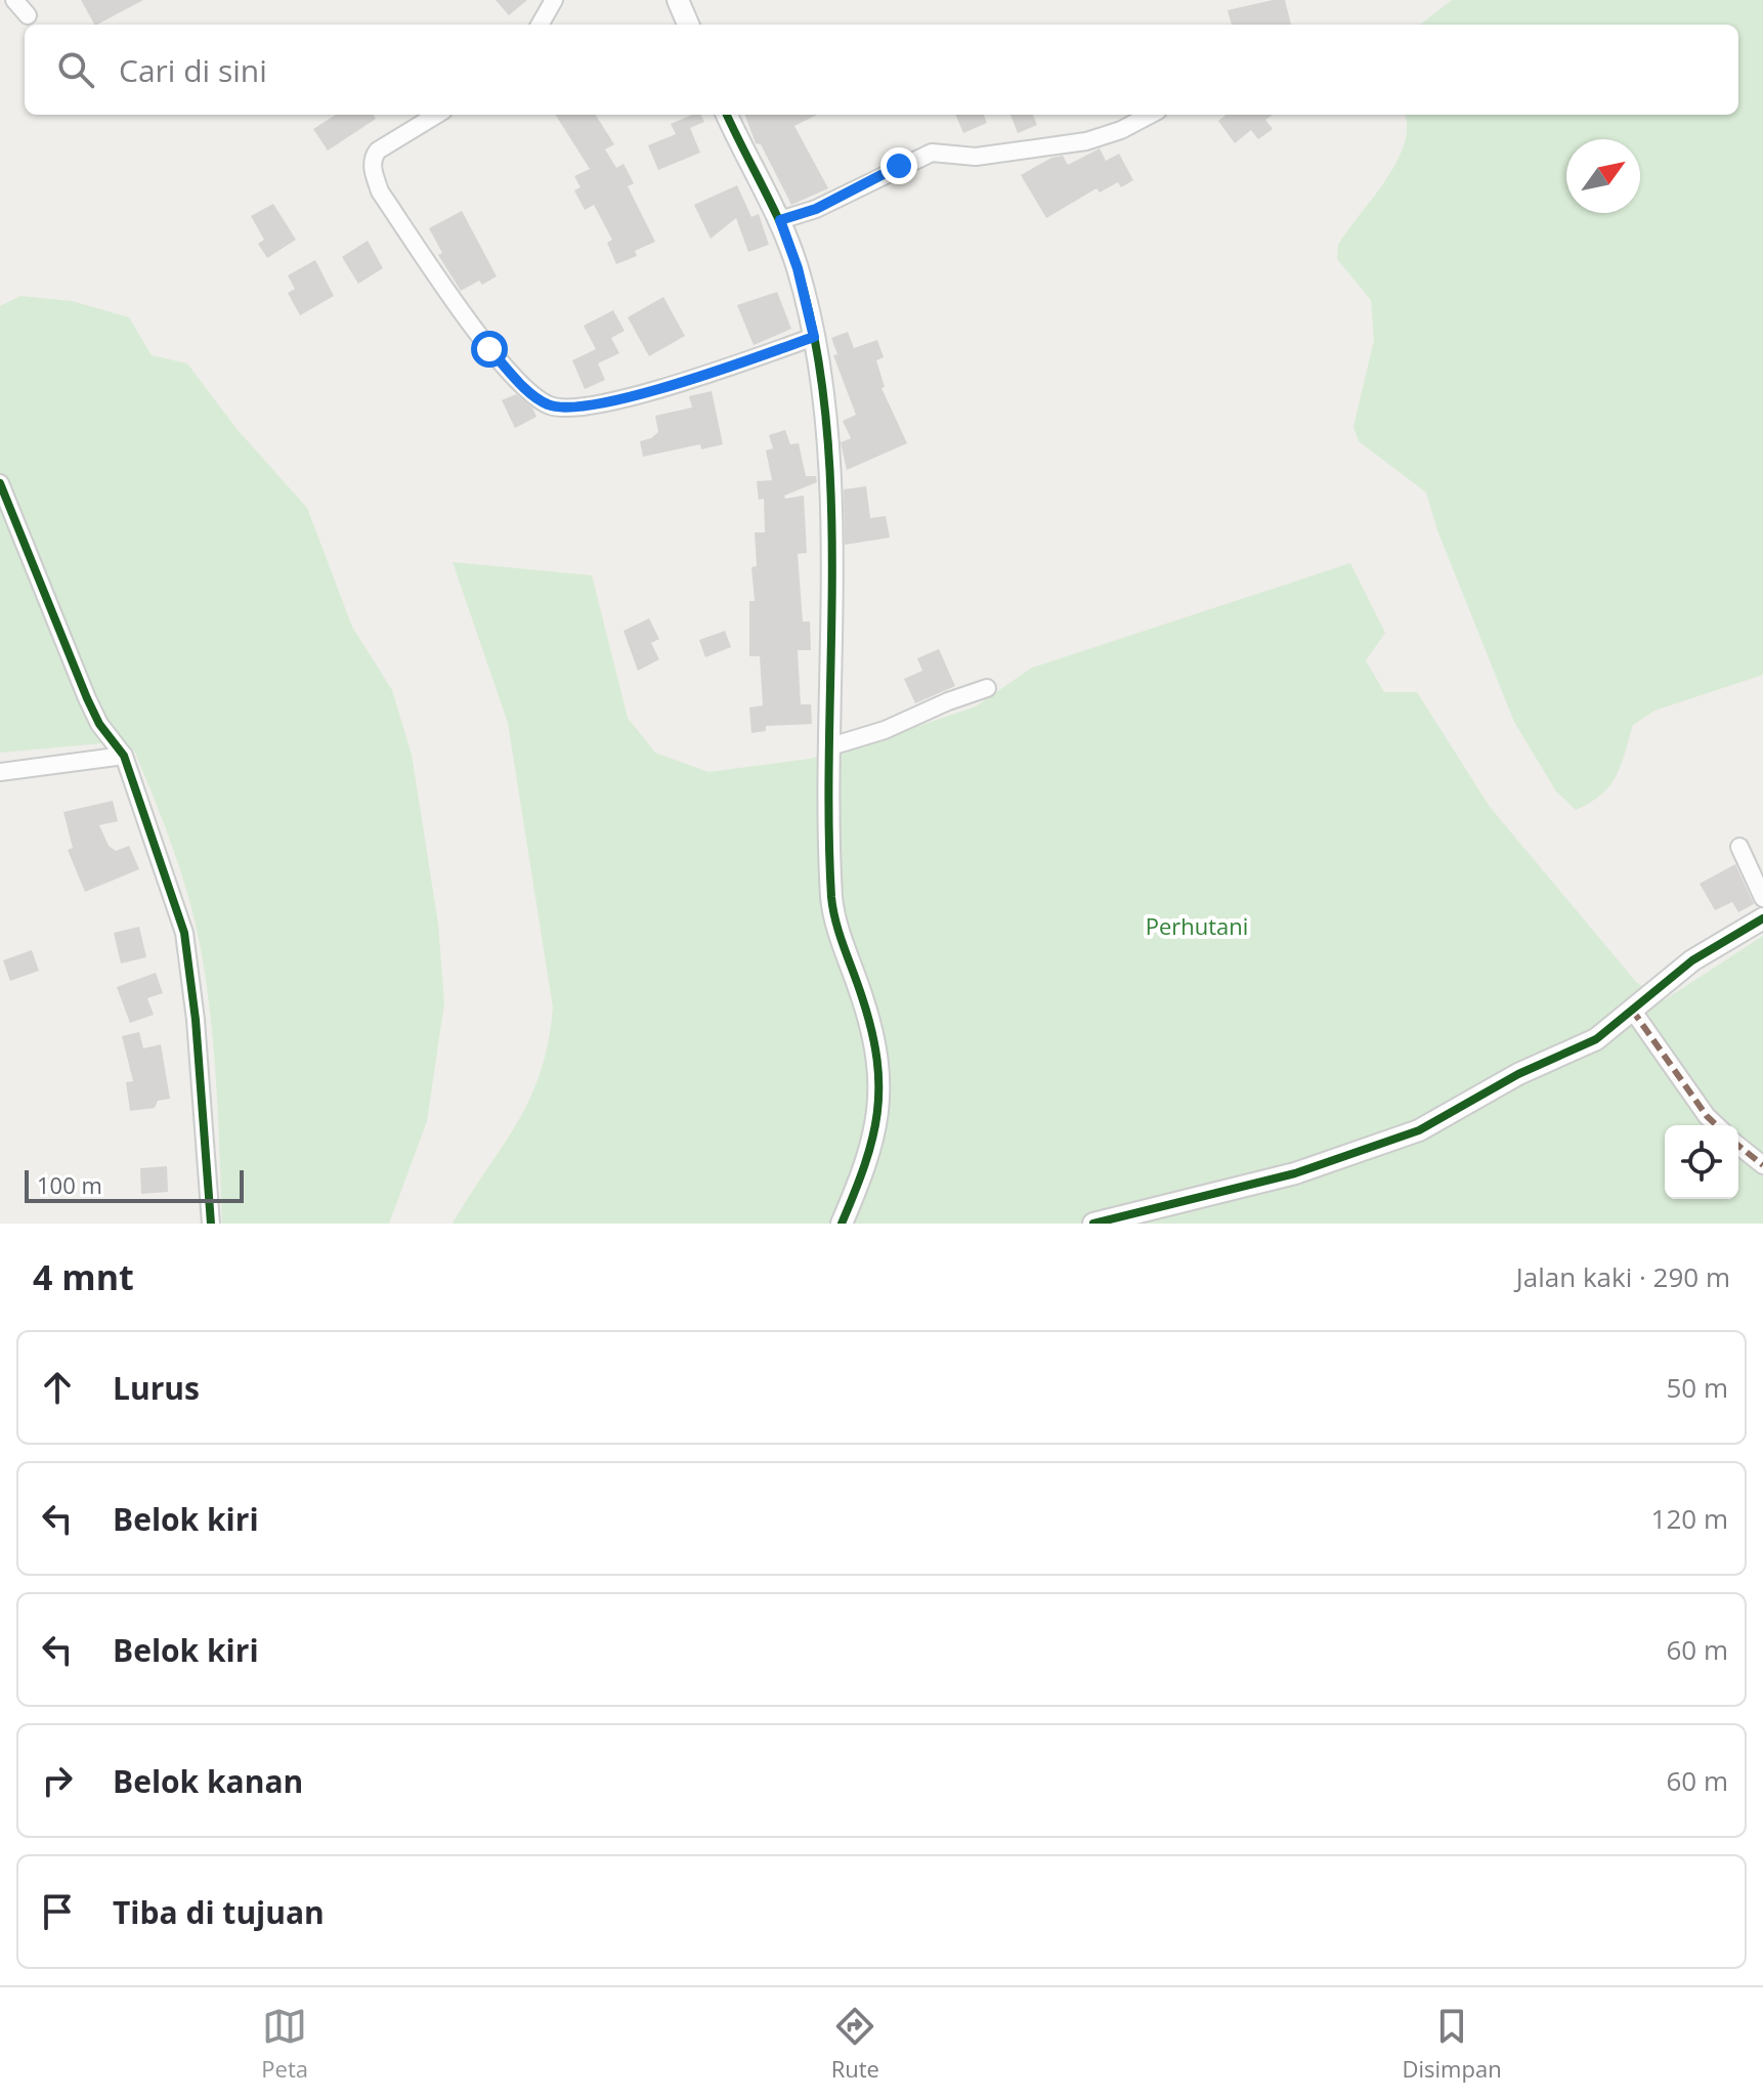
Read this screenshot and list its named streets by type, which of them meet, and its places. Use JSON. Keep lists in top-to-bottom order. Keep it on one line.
{"parks":["Perhutani"],"scale_bar":"100 m","north":"top right","page":{"search":"Cari di sini","scale":"100 m","heading":["4 mnt","Jalan kaki · 290 m"],"list":[["Lurus","50 m"],["Belok kiri","120 m"],["Belok kiri","60 m"],["Belok kanan","60 m"],"Tiba di tujuan"],"nav":["Peta","Rute","Disimpan"]}}
